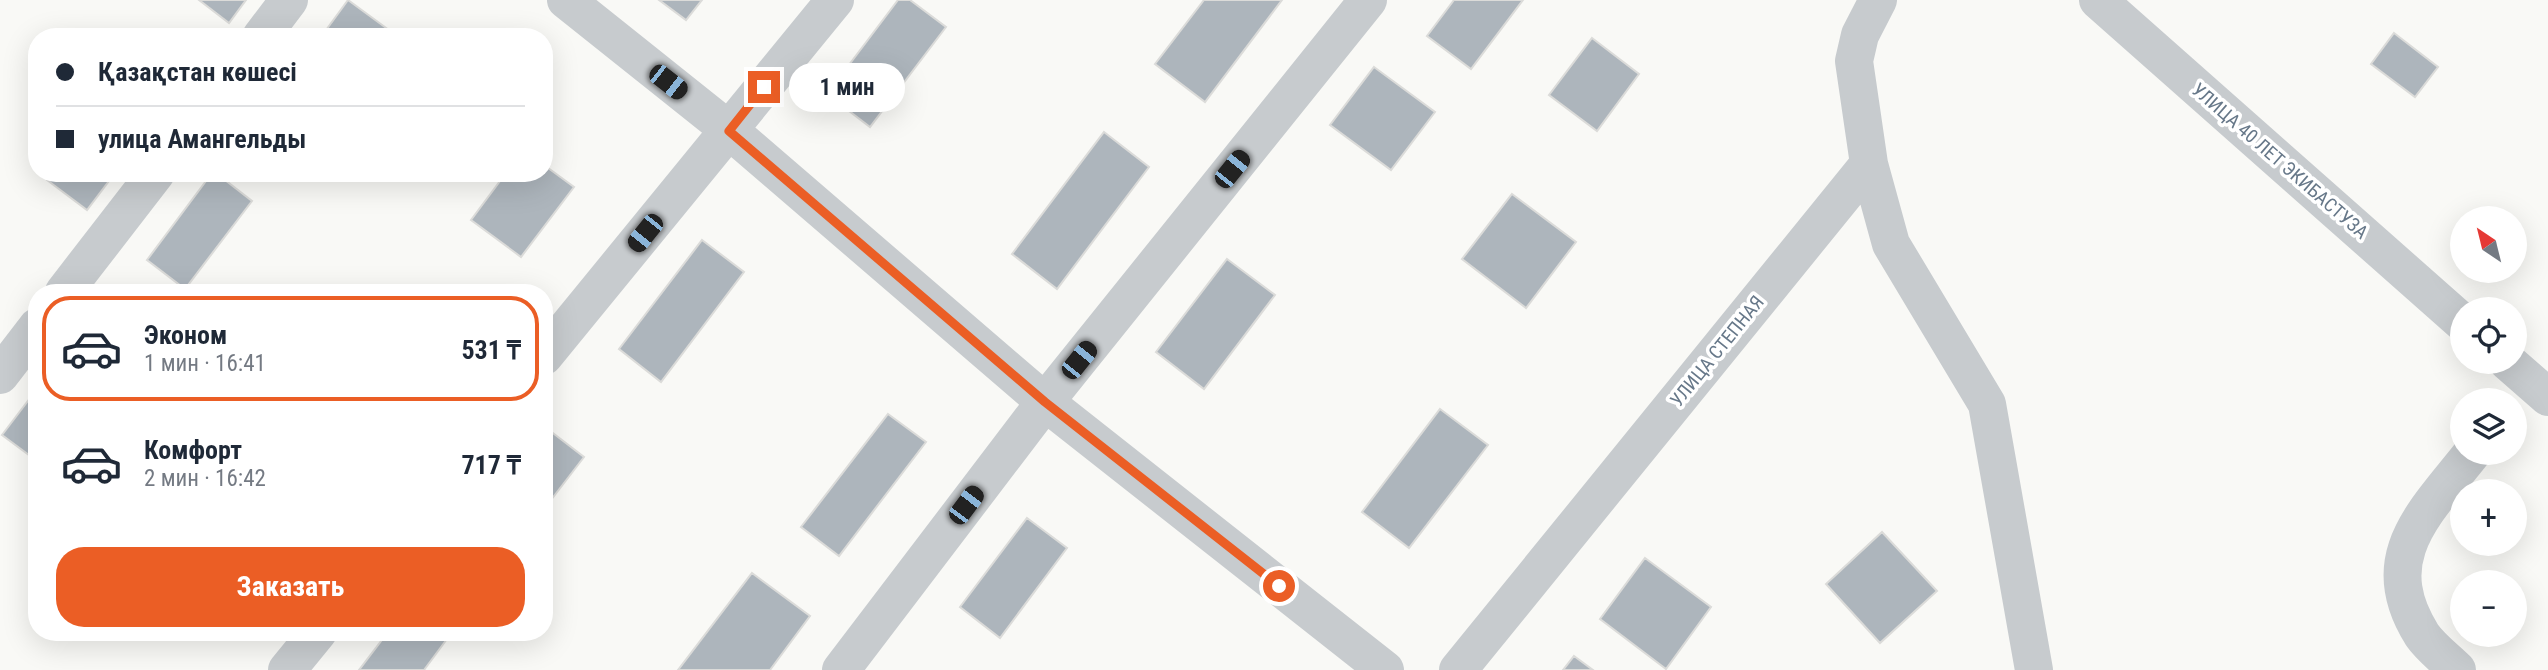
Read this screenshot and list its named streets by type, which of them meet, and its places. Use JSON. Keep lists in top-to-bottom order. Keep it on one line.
{"streets":{"street":["УЛИЦА 40 ЛЕТ ЭКИБАСТУЗА","УЛИЦА СТЕПНАЯ"]},"north":"top left","page":{"banner":["Қазақстан көшесі","улица Амангельды"],"bubble":"1 мин","map_buttons":["+","−"],"list":[{"name":"Эконом","note":"1 мин · 16:41","value":"531 ₸"},{"name":"Комфорт","note":"2 мин · 16:42","value":"717 ₸"}],"buttons":"Заказать"}}
